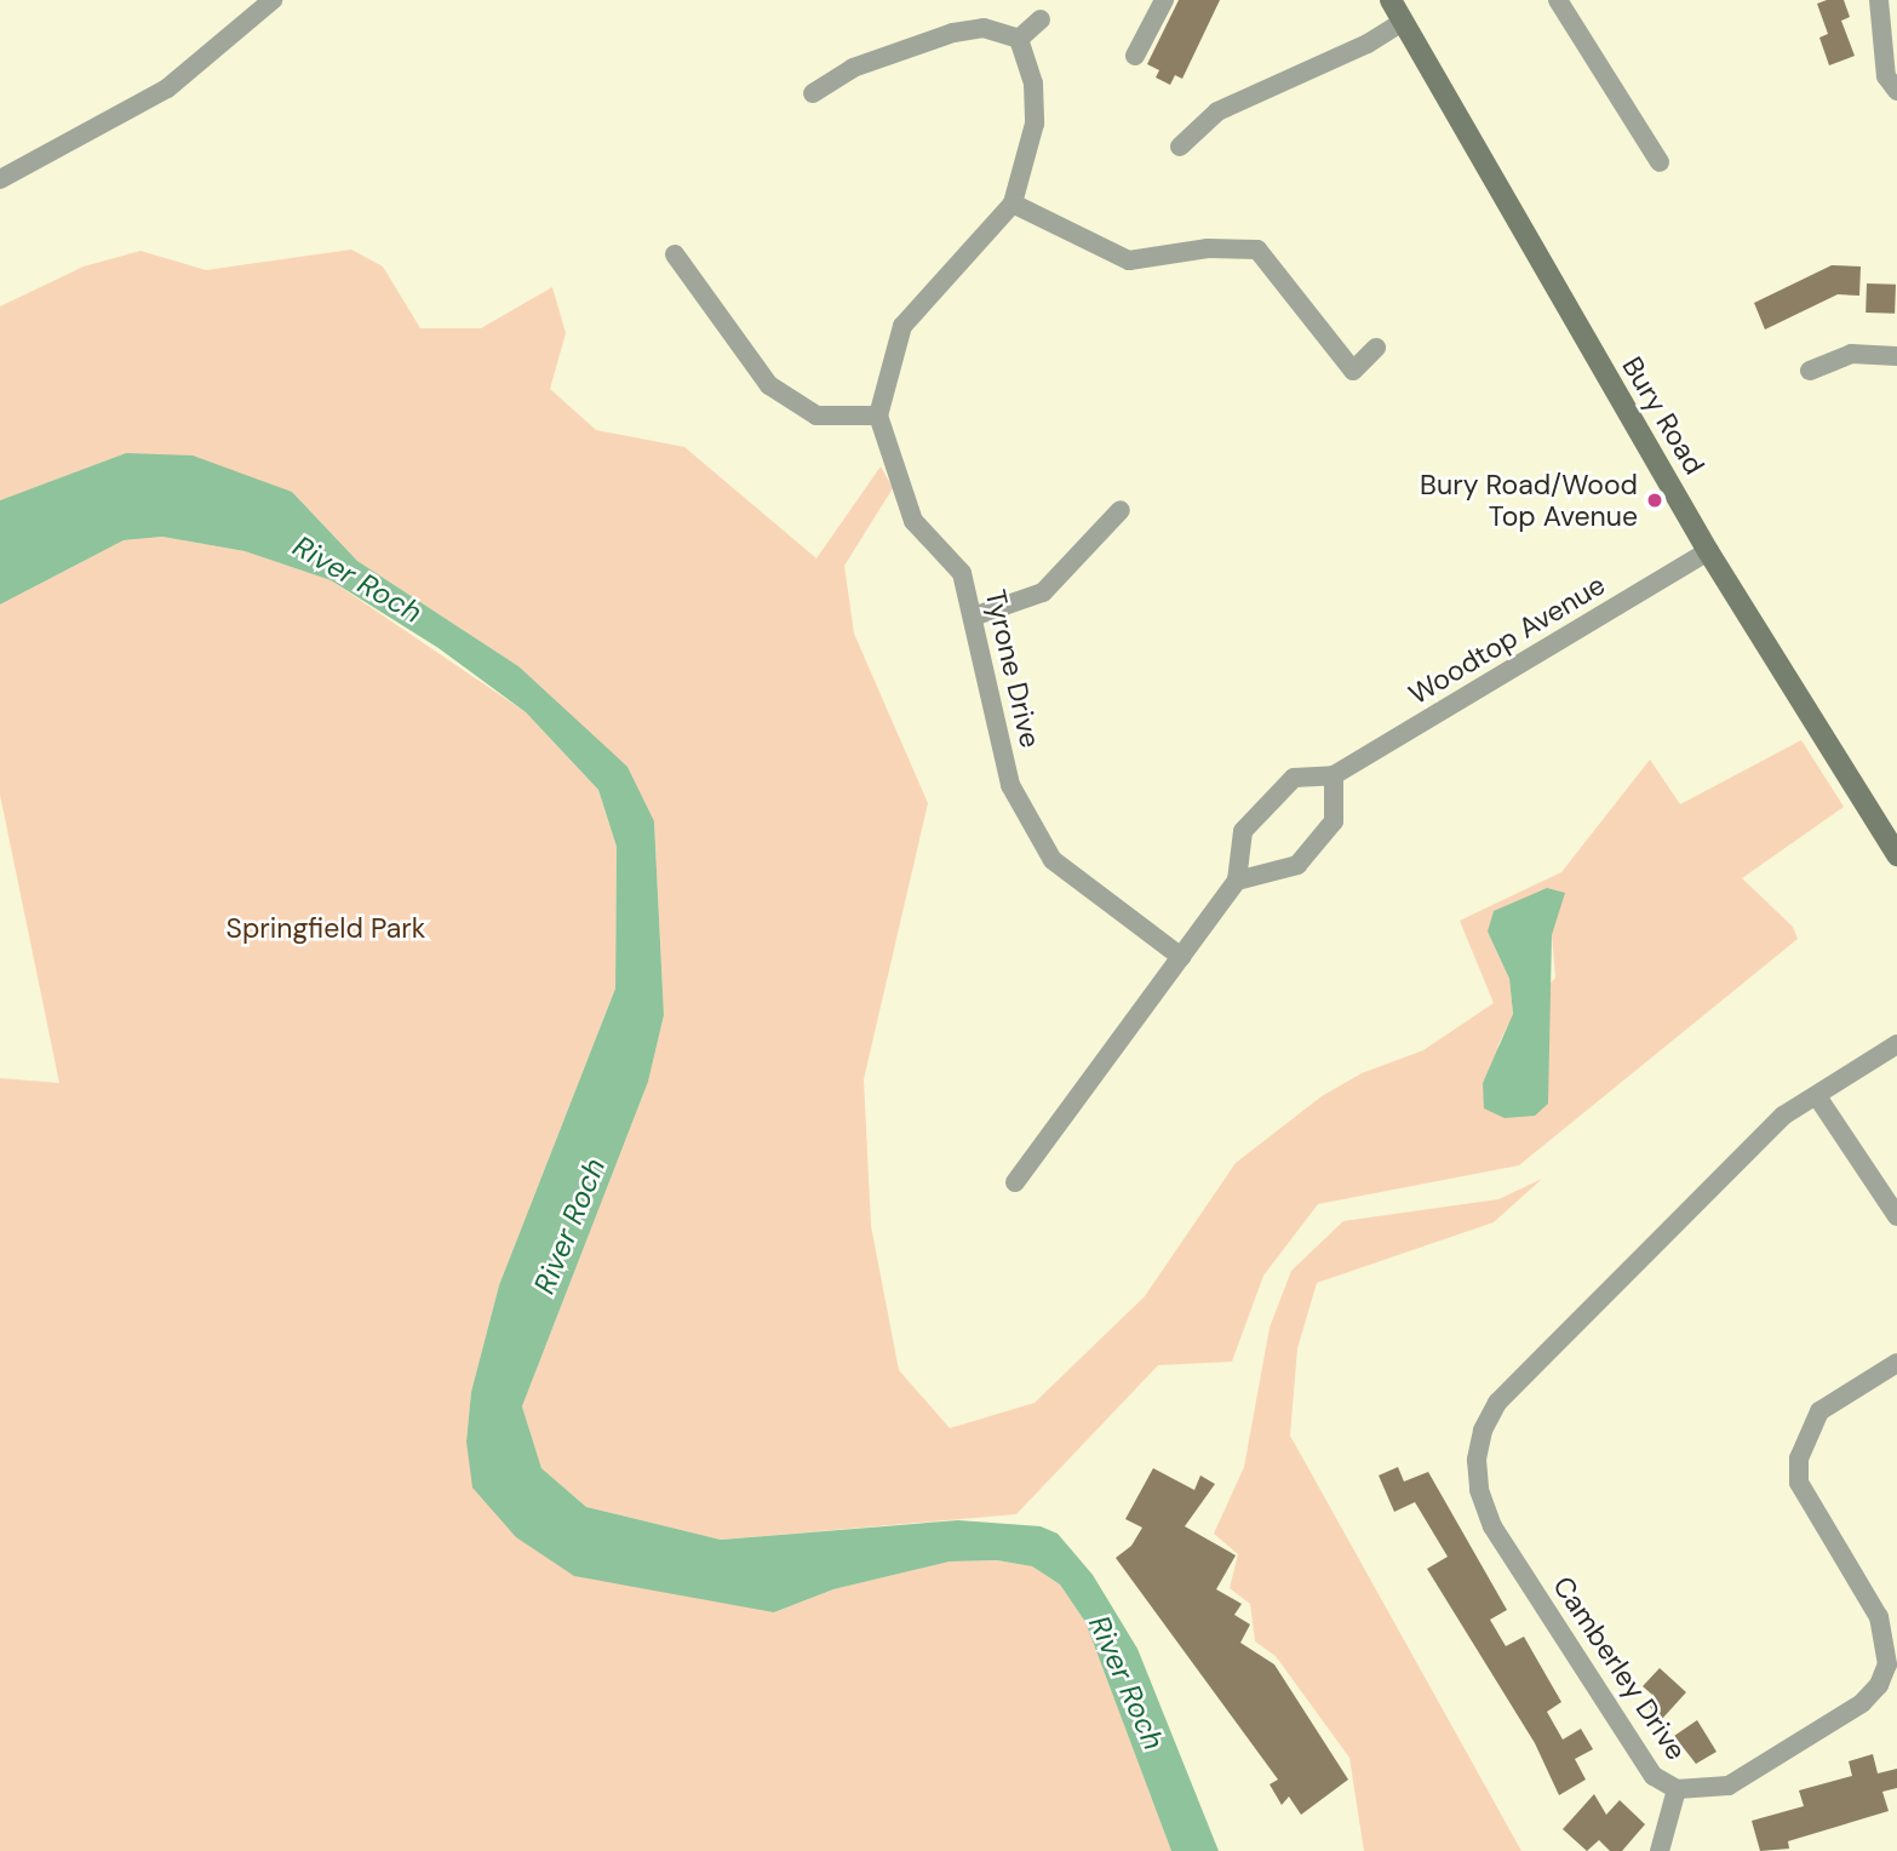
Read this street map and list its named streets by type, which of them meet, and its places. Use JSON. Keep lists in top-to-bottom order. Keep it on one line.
{"streets":{"main road":["Bury Road"],"street":["Woodtop Avenue","Tyrone Drive","Camberley Drive"]},"crossings":[["Bury Road","Woodtop Avenue"],["Woodtop Avenue","Tyrone Drive"]],"water":["River Roch"],"parks":["Springfield Park"],"places":["Bury Road/Wood Top Avenue"]}
